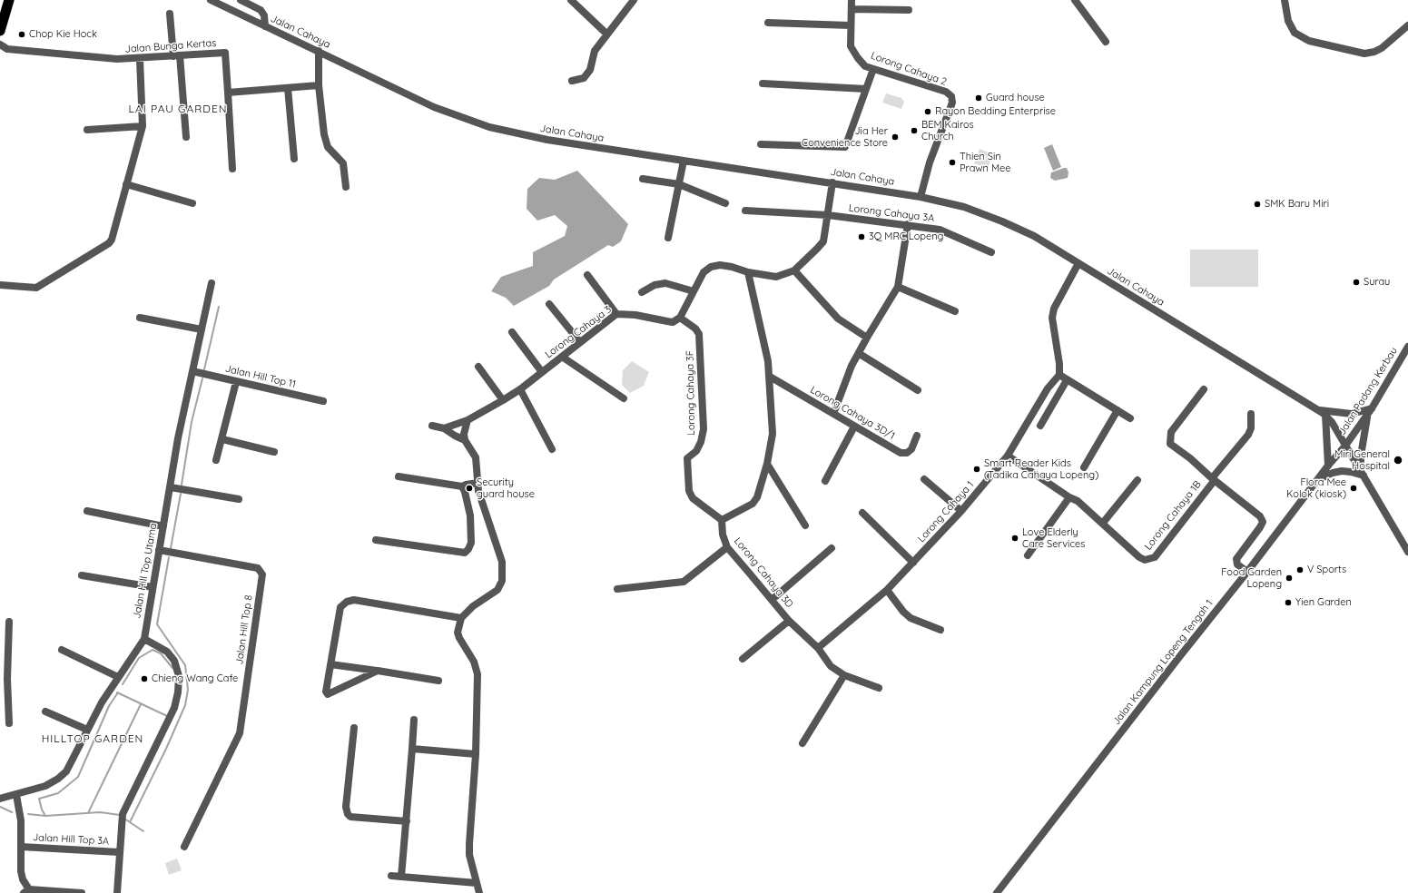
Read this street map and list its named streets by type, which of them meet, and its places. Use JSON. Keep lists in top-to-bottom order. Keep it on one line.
{"streets":{"street":["Jalan Cahaya","Jalan Bunga Kertas","Lorong Cahaya 2","Lorong Cahaya 3A","Lorong Cahaya 3","Jalan Hill Top 11","Jalan Padang Kerbau","Lorong Cahaya 3F","Lorong Cahaya 3D/1","Lorong Cahaya 1","Lorong Cahaya 1B","Jalan Hill Top Utama","Lorong Cahaya 3D","Jalan Hill Top 8","Jalan Kampung Lopeng Tengah 1","Jalan Hill Top 3A"]},"crossings":[["Jalan Cahaya","Lorong Cahaya 2"],["Jalan Cahaya","Jalan Padang Kerbau"],["Jalan Cahaya","Jalan Kampung Lopeng Tengah 1"],["Lorong Cahaya 3","Lorong Cahaya 3F"],["Jalan Hill Top 11","Jalan Hill Top Utama"],["Jalan Padang Kerbau","Jalan Kampung Lopeng Tengah 1"],["Lorong Cahaya 3F","Lorong Cahaya 3D"],["Lorong Cahaya 1","Lorong Cahaya 1B"],["Lorong Cahaya 1","Lorong Cahaya 3D"],["Jalan Hill Top Utama","Jalan Hill Top 8"]],"districts":["LAI PAU GARDEN","HILLTOP GARDEN"],"places":["Chop Kie Hock","Guard house","Rayon Bedding Enterprise","BEM Kairos Church","Jia Her Convenience Store","Thien Sin Prawn Mee","SMK Baru Miri","3Q MRC Lopeng","Surau","Miri General Hospital","Smart Reader Kids (Tadika Cahaya Lopeng)","Security guard house","Flora Mee Kolok (kiosk)","Love Elderly Care Services","V Sports","Food Garden Lopeng","Yien Garden","Chieng Wang Cafe"]}
